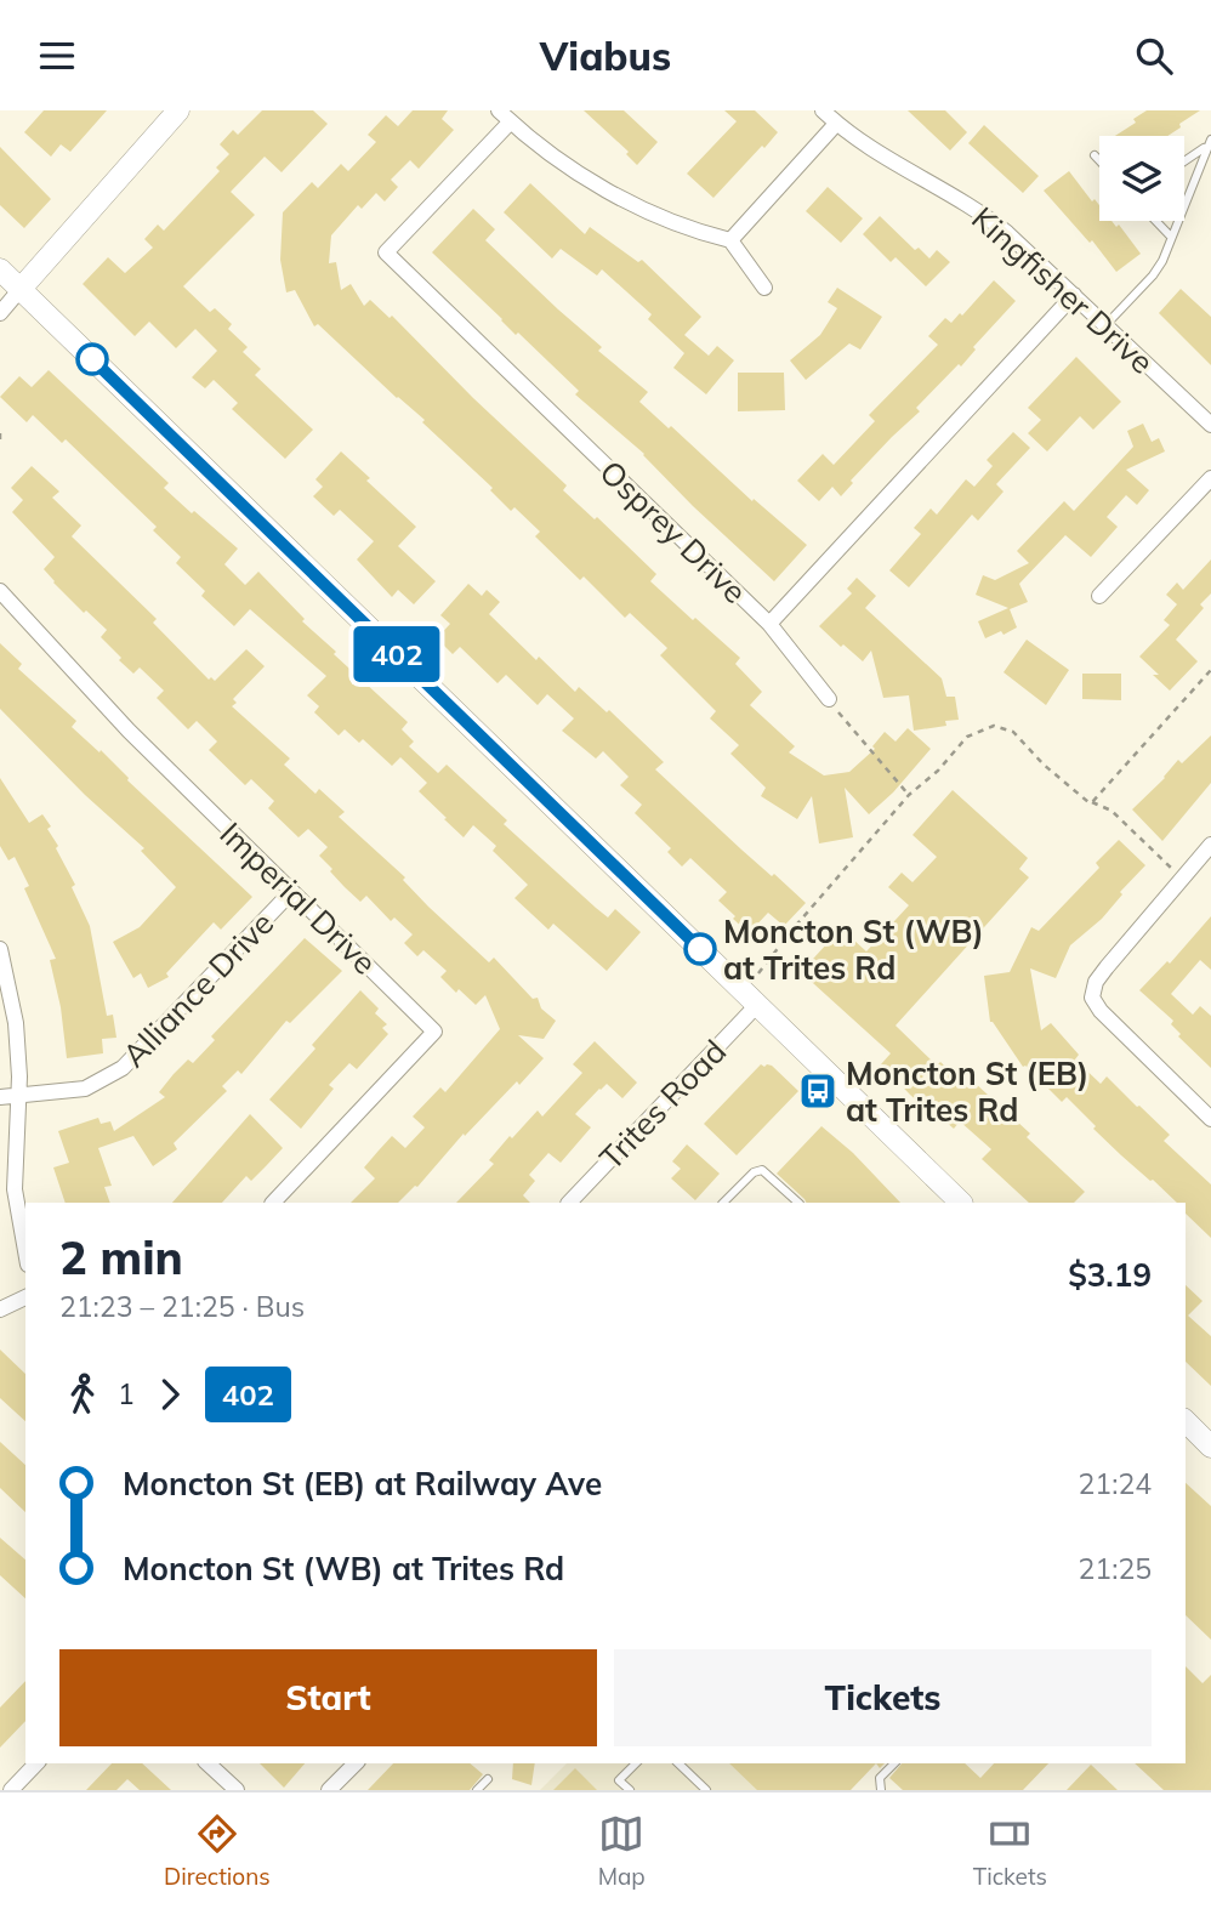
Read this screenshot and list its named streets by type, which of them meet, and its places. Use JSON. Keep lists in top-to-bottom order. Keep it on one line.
{"streets":{"street":["Kingfisher Drive","Osprey Drive","Imperial Drive","Alliance Drive","Trites Road"]},"crossings":[["Kingfisher Drive","Osprey Drive"],["Imperial Drive","Alliance Drive"]],"places":{"other":["Moncton St (WB) at Trites Rd"],"bus stop":["Moncton St (EB) at Trites Rd"]},"lines":["bus line 402"],"page":{"header":"Viabus","on_map":"402","heading":["2 min","21:23 – 21:25 · Bus","$3.19"],"legs":["1","402"],"list":[{"name":"Moncton St (EB) at Railway Ave","value":"21:24"},{"name":"Moncton St (WB) at Trites Rd","value":"21:25"}],"buttons":["Start","Tickets"],"tabs":["Directions","Map","Tickets"]}}
